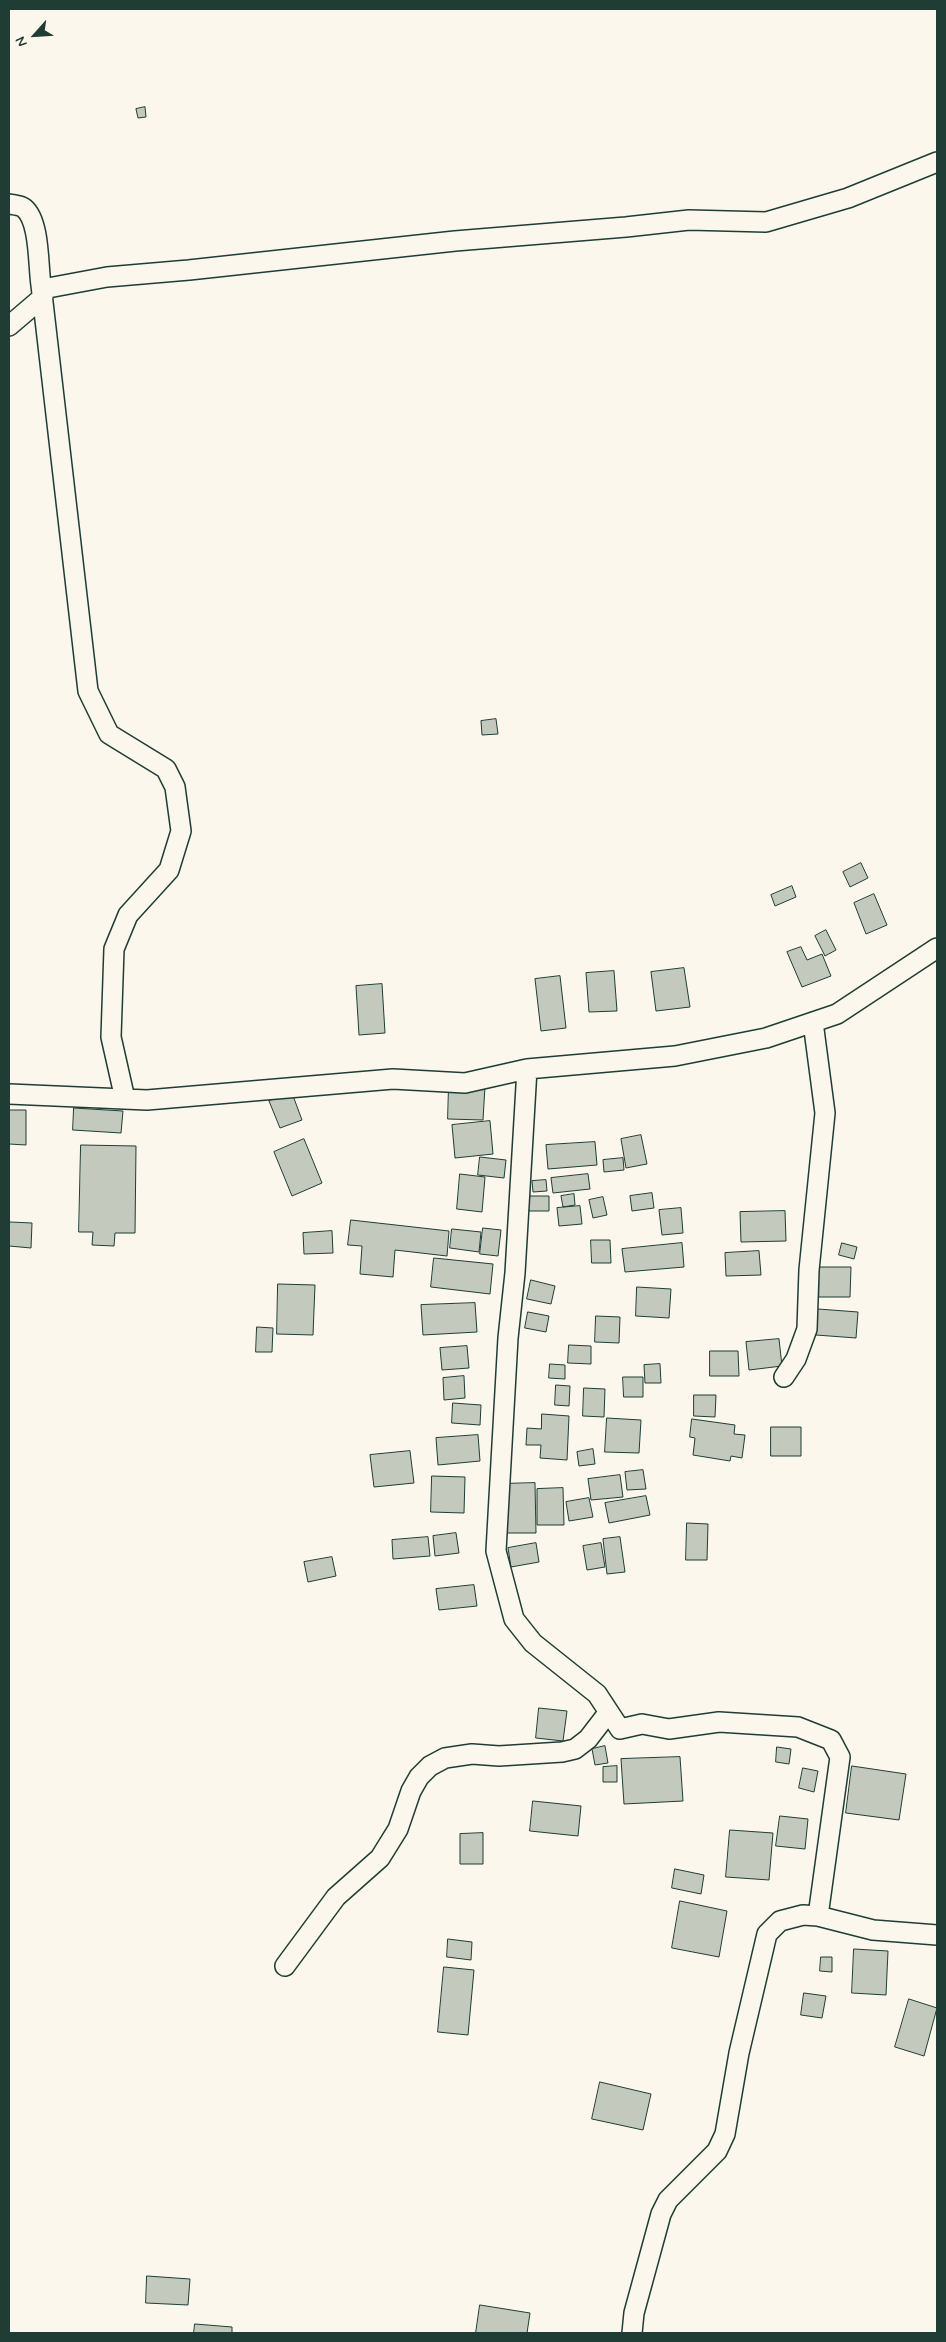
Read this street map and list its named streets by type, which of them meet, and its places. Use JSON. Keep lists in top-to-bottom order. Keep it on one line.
{"north":"bottom left"}
